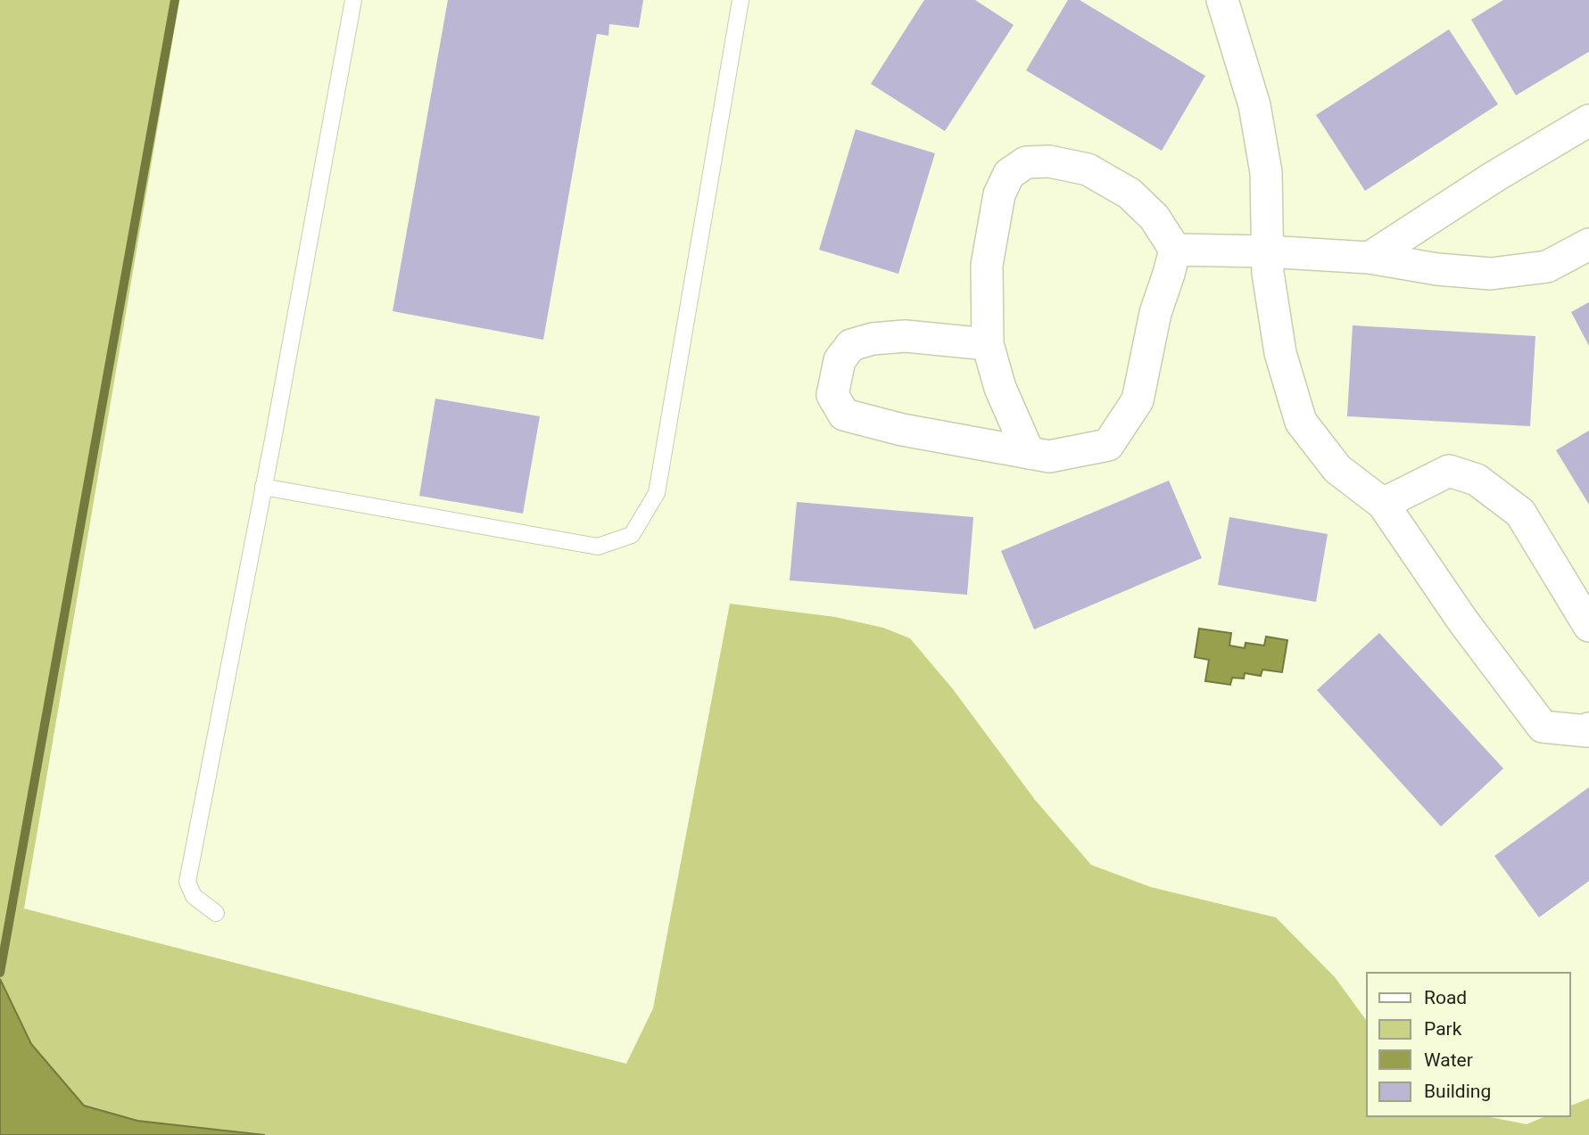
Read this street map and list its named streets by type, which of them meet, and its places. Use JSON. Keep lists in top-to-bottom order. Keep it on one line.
{"legend":["Road","Park","Water","Building"]}
